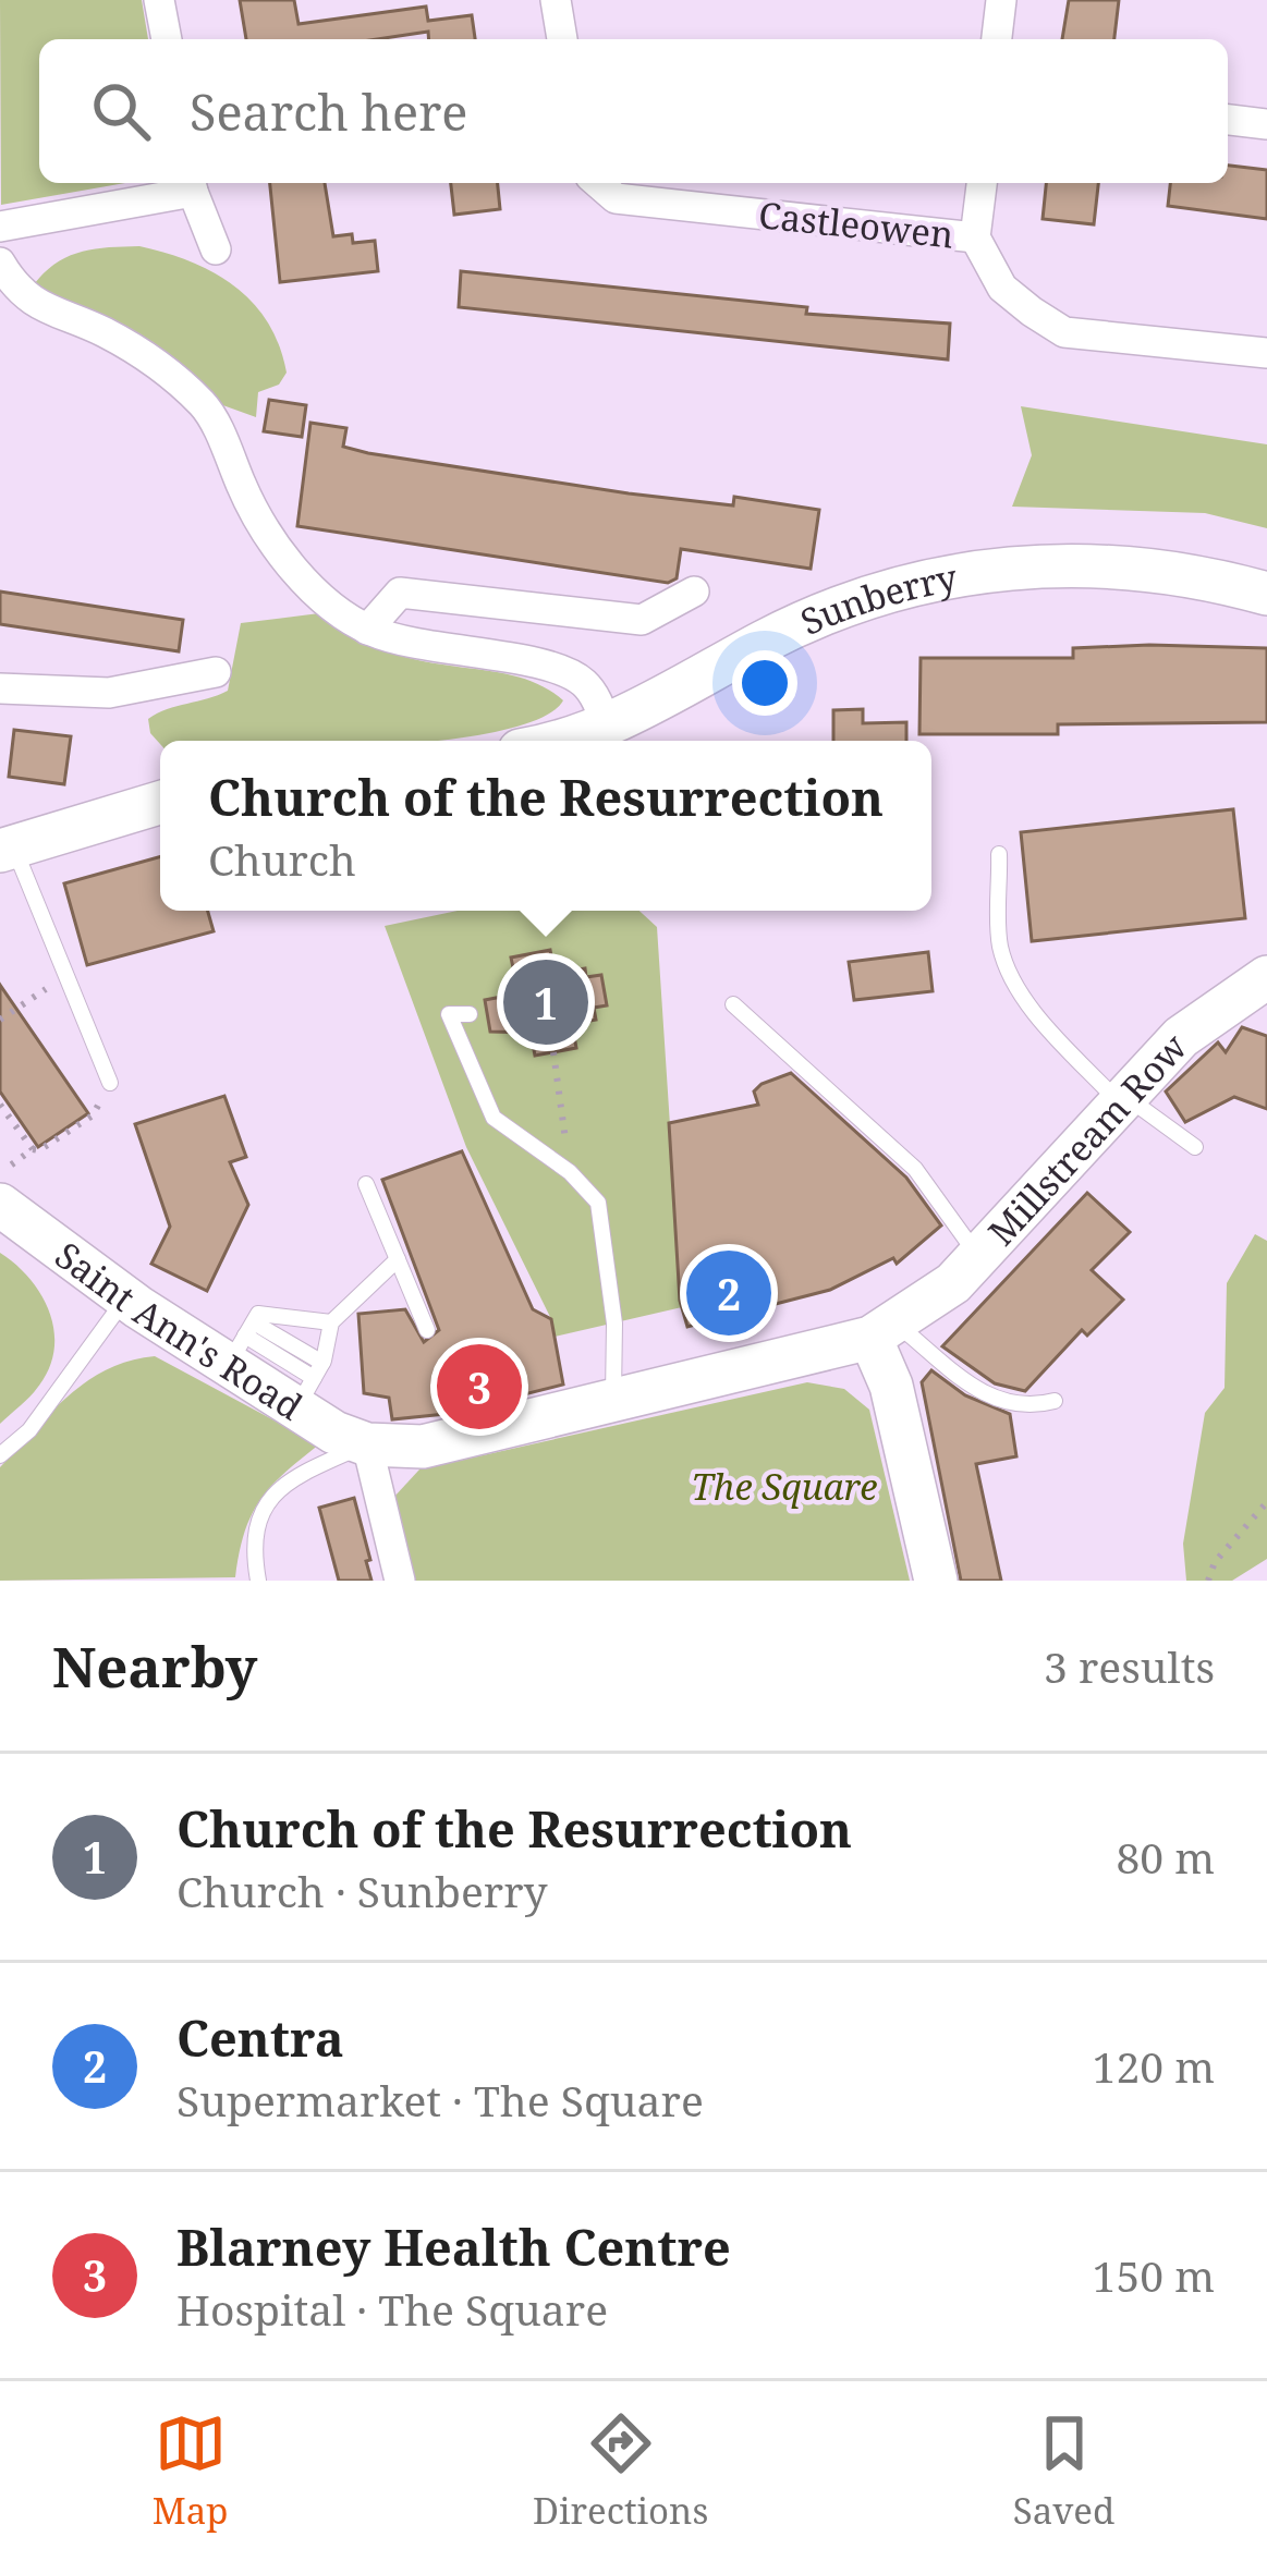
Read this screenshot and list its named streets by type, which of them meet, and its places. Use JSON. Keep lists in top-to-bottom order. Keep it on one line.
{"streets":{"street":["Castleowen","Sunberry","Millstream Row","Saint Ann's Road"]},"parks":["The Square"],"page":{"search":"Search here","popup":["Church of the Resurrection","Church"],"pins":["1","2","3"],"heading":["Nearby","3 results"],"list":[{"mark":"1","name":"Church of the Resurrection","note":"Church · Sunberry","value":"80 m"},{"mark":"2","name":"Centra","note":"Supermarket · The Square","value":"120 m"},{"mark":"3","name":"Blarney Health Centre","note":"Hospital · The Square","value":"150 m"}],"nav":["Map","Directions","Saved"]}}
